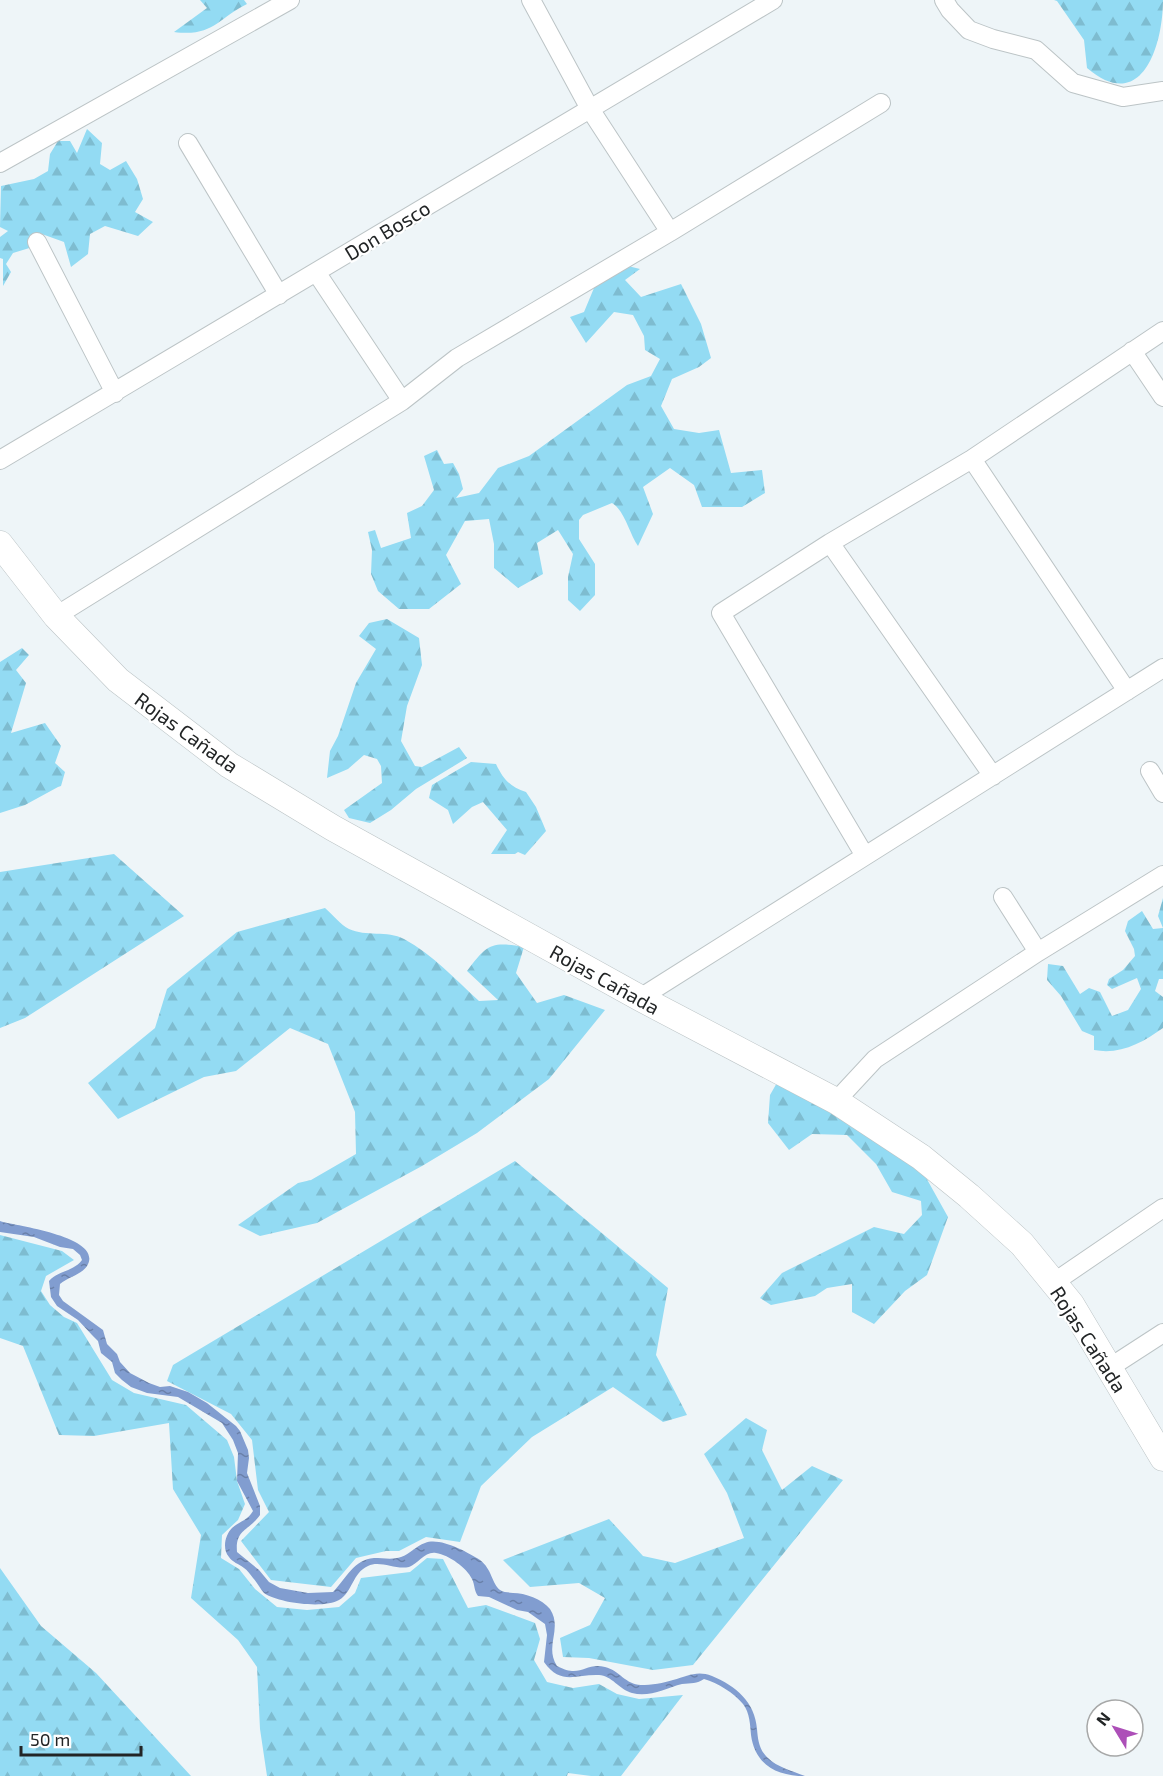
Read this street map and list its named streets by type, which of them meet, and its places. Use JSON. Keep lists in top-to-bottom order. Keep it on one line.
{"streets":{"main road":["Rojas Cañada"],"street":["Don Bosco"]},"scale_bar":"50 m","north":"top left"}
